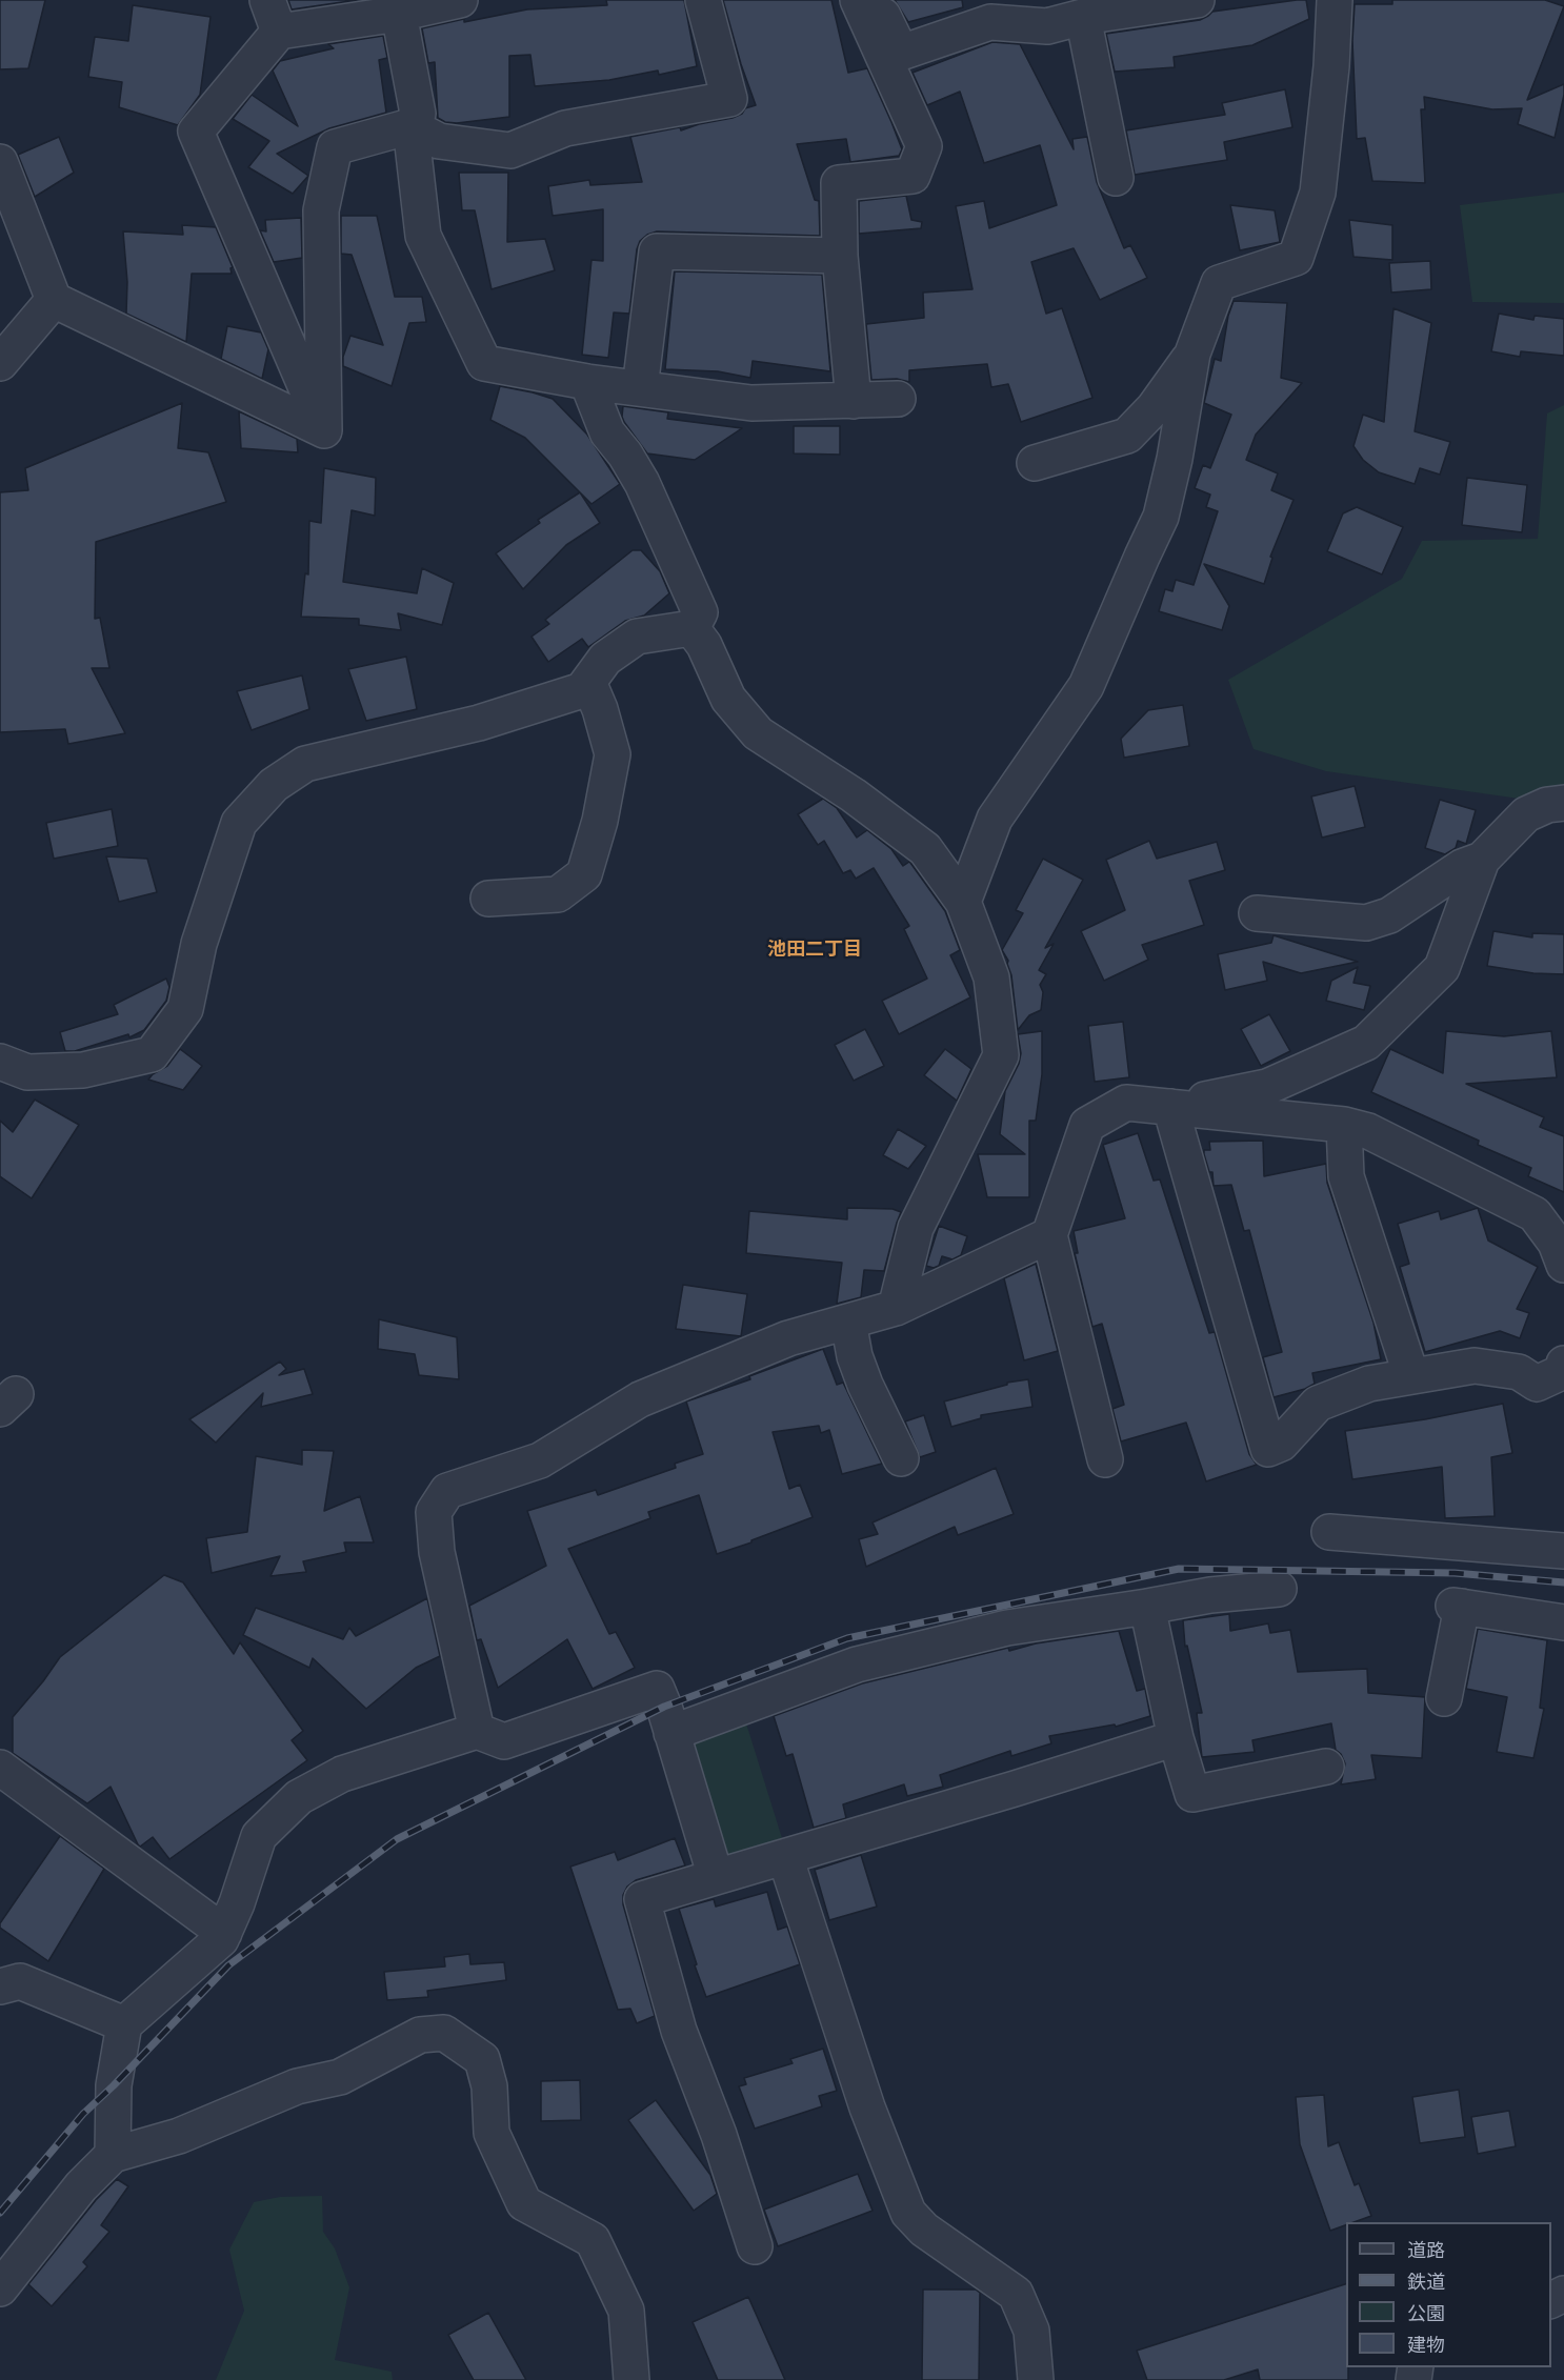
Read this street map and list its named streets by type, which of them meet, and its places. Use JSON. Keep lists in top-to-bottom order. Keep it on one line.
{"districts":["池田二丁目"],"legend":["道路","鉄道","公園","建物"]}
